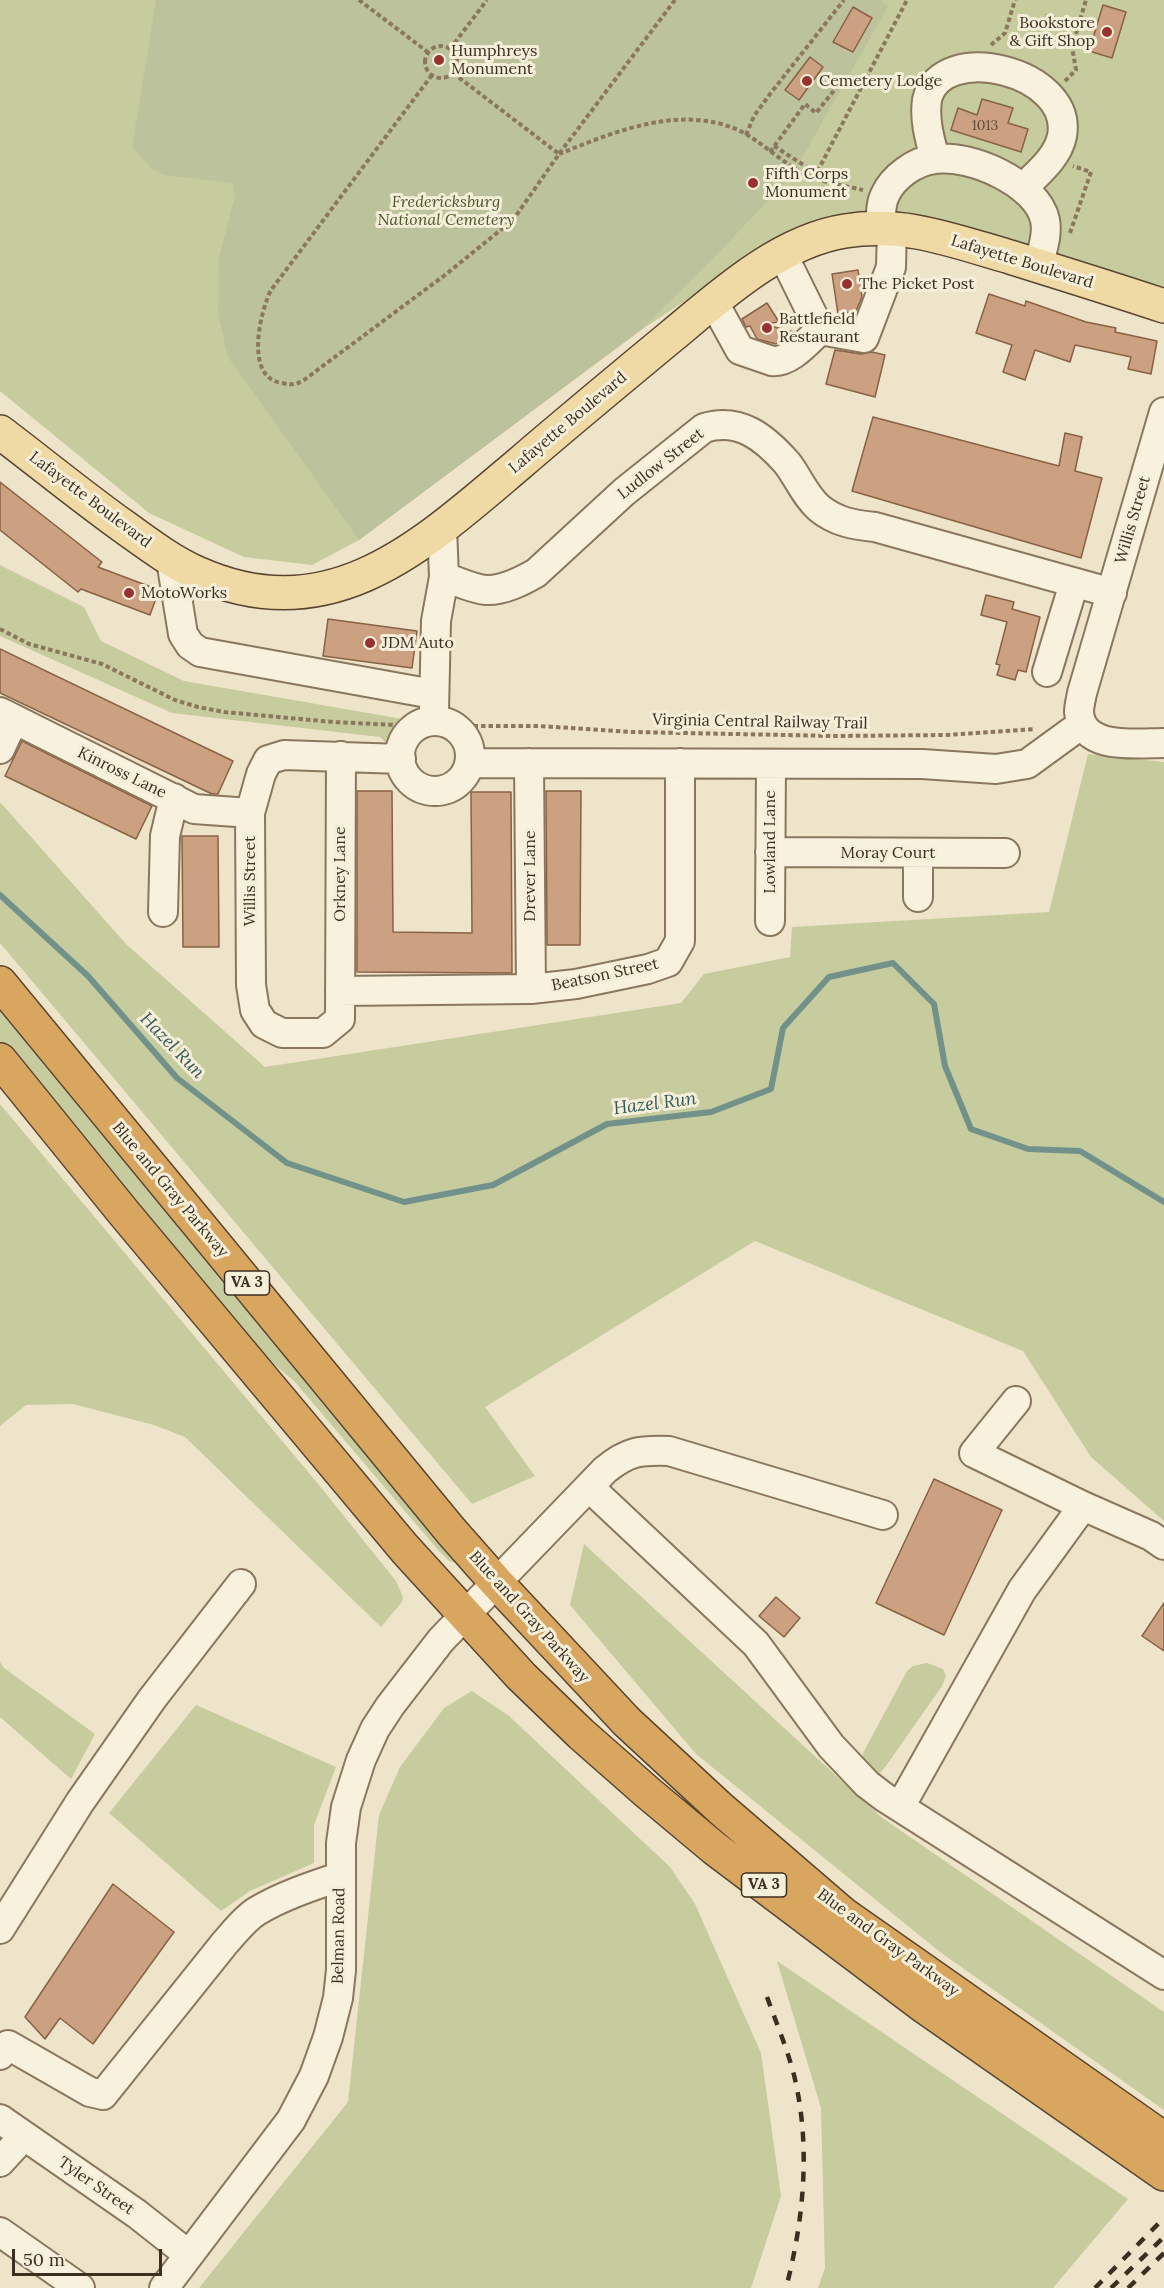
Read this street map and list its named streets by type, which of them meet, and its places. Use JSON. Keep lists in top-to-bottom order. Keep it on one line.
{"streets":{"highway":["Blue and Gray Parkway","VA 3"],"main road":["Lafayette Boulevard"],"street":["Ludlow Street","Willis Street","Kinross Lane","Lowland Lane","Moray Court","Orkney Lane","Drever Lane","Beatson Street","Belman Road","Tyler Street"],"path":["Virginia Central Railway Trail"]},"crossings":[["Ludlow Street","Willis Street"],["Willis Street","Kinross Lane"],["Willis Street","Orkney Lane"],["Willis Street","Beatson Street"],["Lowland Lane","Moray Court"],["Orkney Lane","Beatson Street"],["Drever Lane","Beatson Street"],["Blue and Gray Parkway","Belman Road"],["Belman Road","Tyler Street"]],"water":["Hazel Run"],"parks":["Fredericksburg National Cemetery"],"places":["Bookstore & Gift Shop","Humphreys Monument","Cemetery Lodge","Fifth Corps Monument","The Picket Post","Battlefield Restaurant","MotoWorks","JDM Auto"],"house_numbers":["1013"],"scale_bar":"50 m"}
